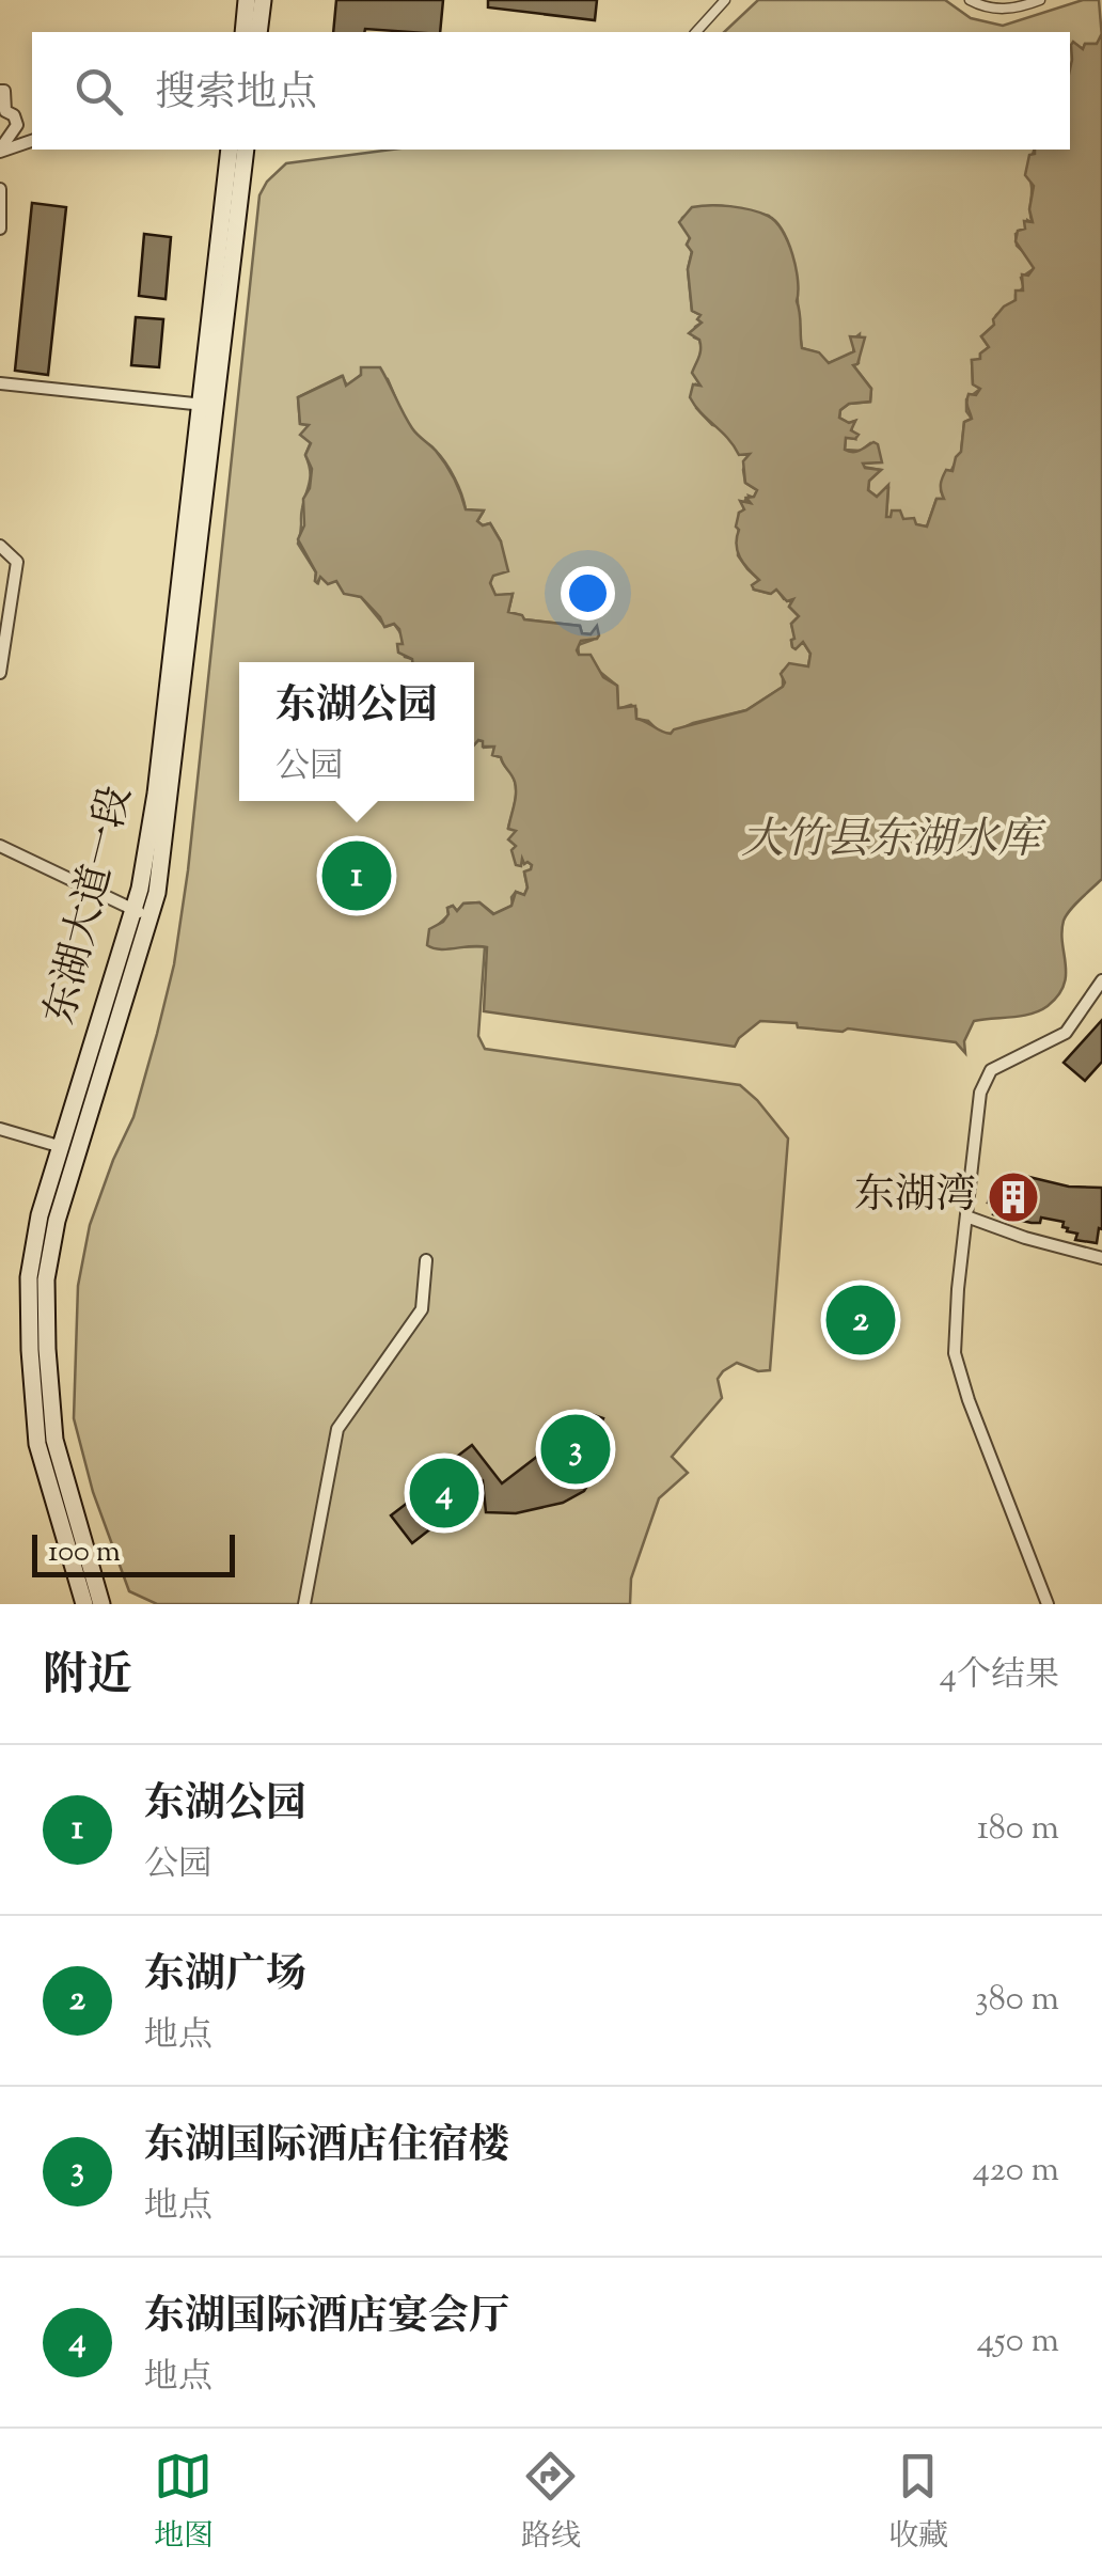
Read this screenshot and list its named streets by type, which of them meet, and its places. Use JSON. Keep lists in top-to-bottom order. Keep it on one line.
{"streets":{"main road":["东湖大道一段"]},"water":["大竹县东湖水库"],"places":{"building":["东湖湾"]},"scale_bar":"100 m","page":{"search":"搜索地点","popup":["东湖公园","公园"],"pins":["1","2","3","4"],"scale":"100 m","heading":["附近","4个结果"],"list":[{"mark":"1","name":"东湖公园","note":"公园","value":"180 m"},{"mark":"2","name":"东湖广场","note":"地点","value":"380 m"},{"mark":"3","name":"东湖国际酒店住宿楼","note":"地点","value":"420 m"},{"mark":"4","name":"东湖国际酒店宴会厅","note":"地点","value":"450 m"}],"nav":["地图","路线","收藏"]}}
